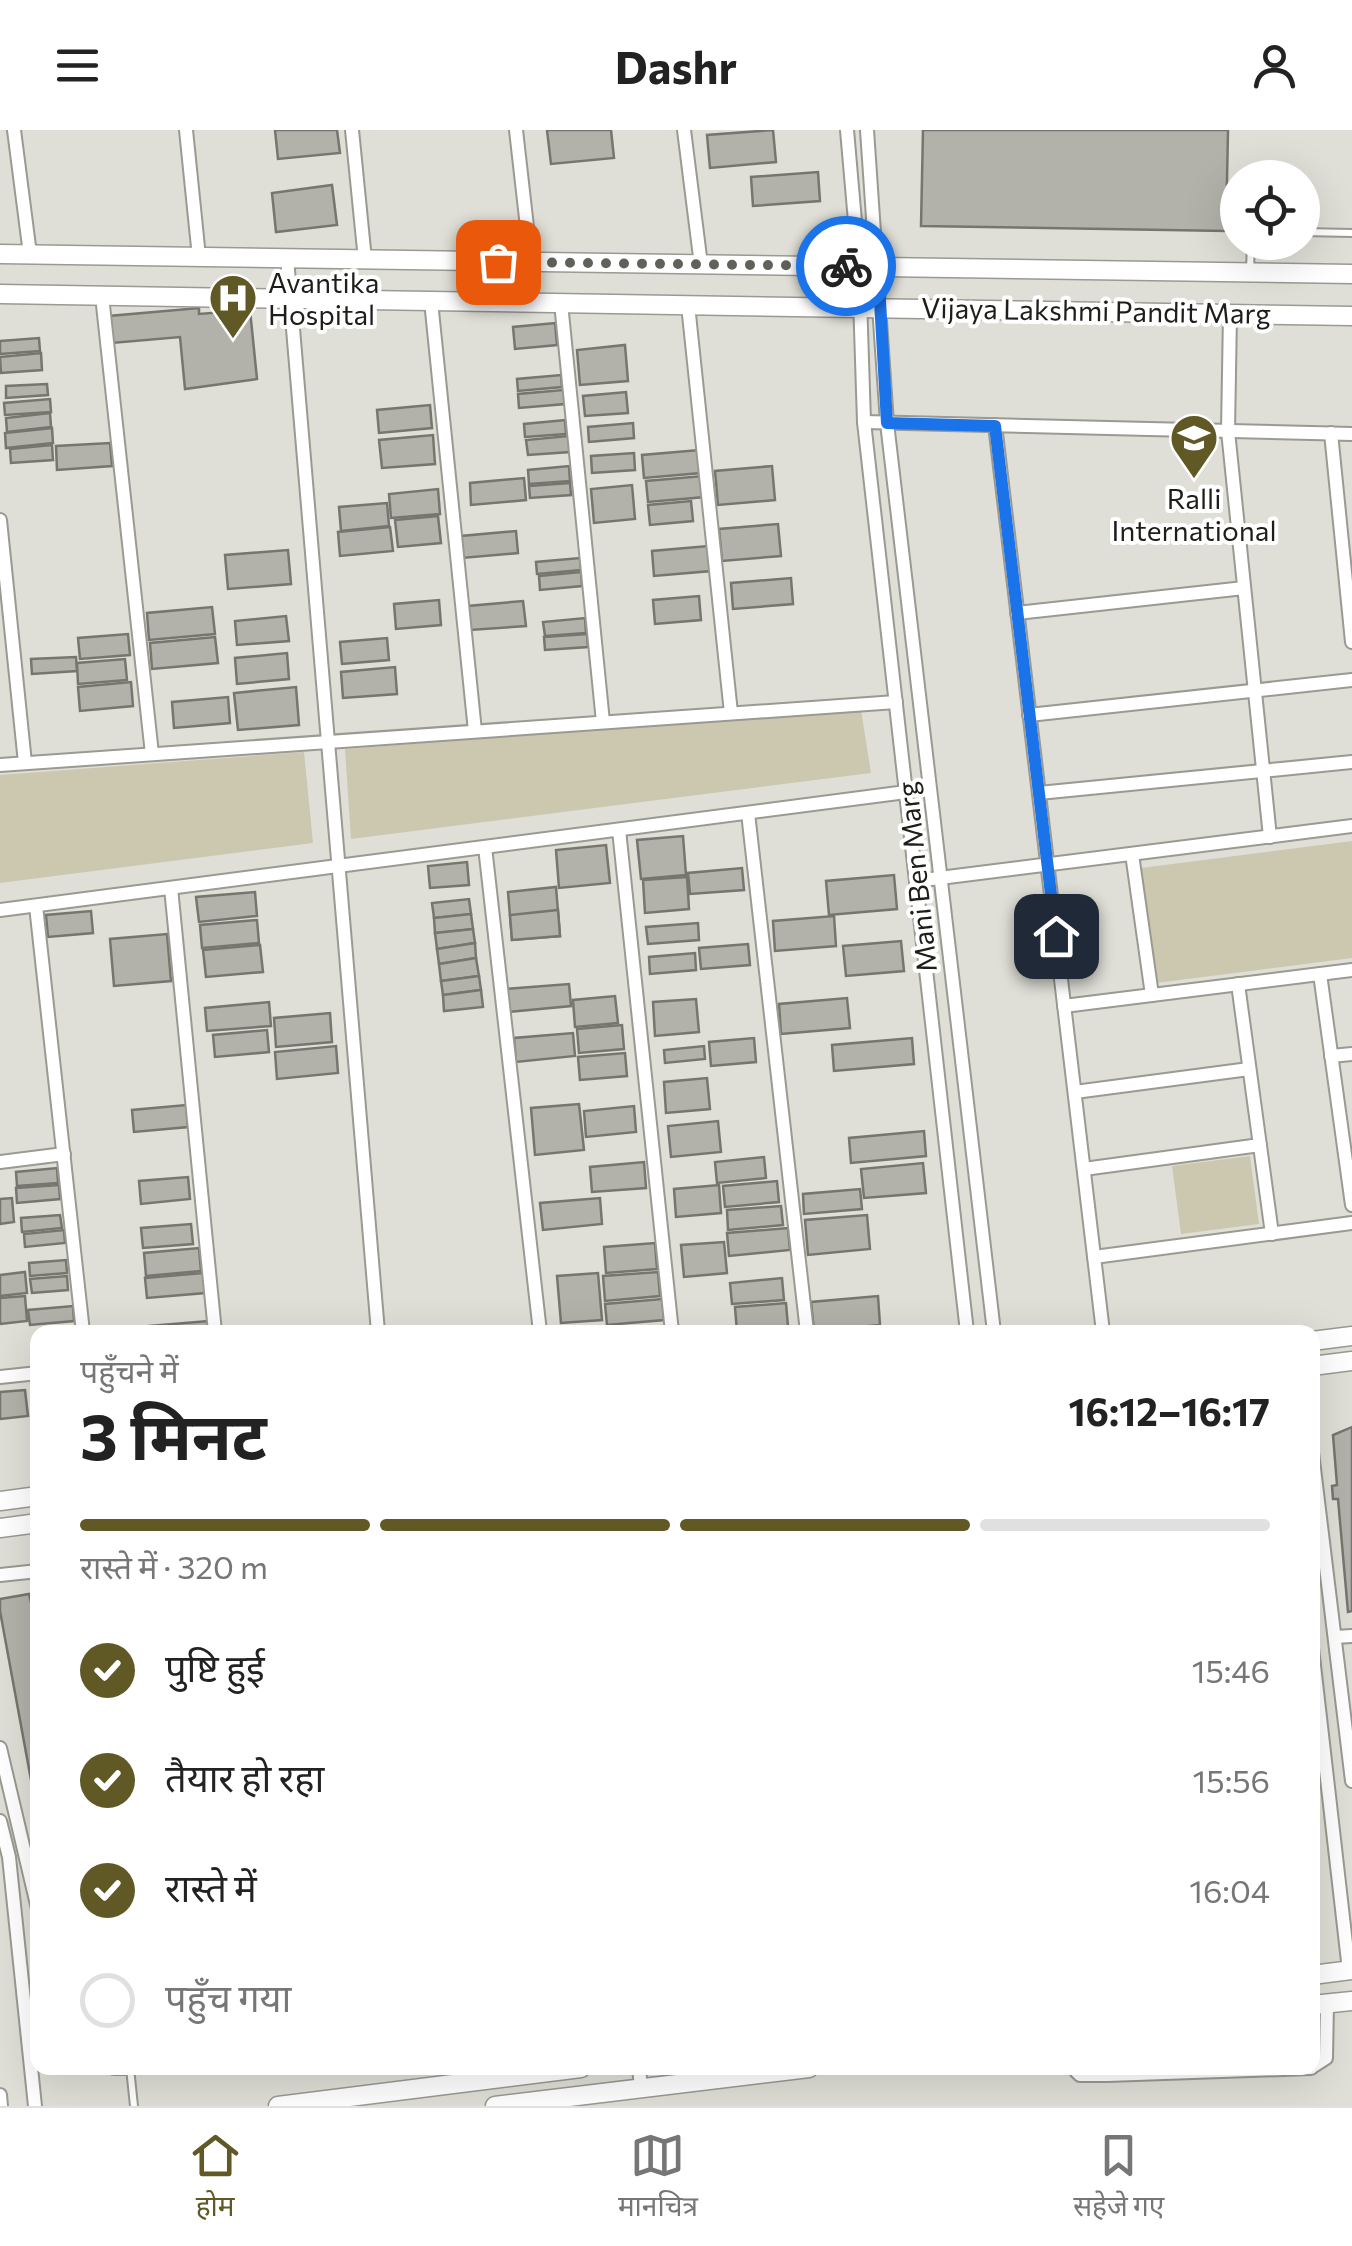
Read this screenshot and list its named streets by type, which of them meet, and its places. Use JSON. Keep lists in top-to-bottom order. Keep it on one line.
{"streets":{"street":["Vijaya Lakshmi Pandit Marg","Mani Ben Marg"]},"crossings":[["Vijaya Lakshmi Pandit Marg","Mani Ben Marg"]],"places":{"hospital":["Avantika Hospital"],"school or university":["Ralli International"]},"page":{"header":"Dashr","heading":["3 मिनट","पहुँचने में","16:12–16:17"],"bar":"रास्ते में · 320 m","list":[["पुष्टि हुई","15:46"],["तैयार हो रहा","15:56"],["रास्ते में","16:04"],"पहुँच गया"],"tabs":["होम","मानचित्र","सहेजे गए"]}}
